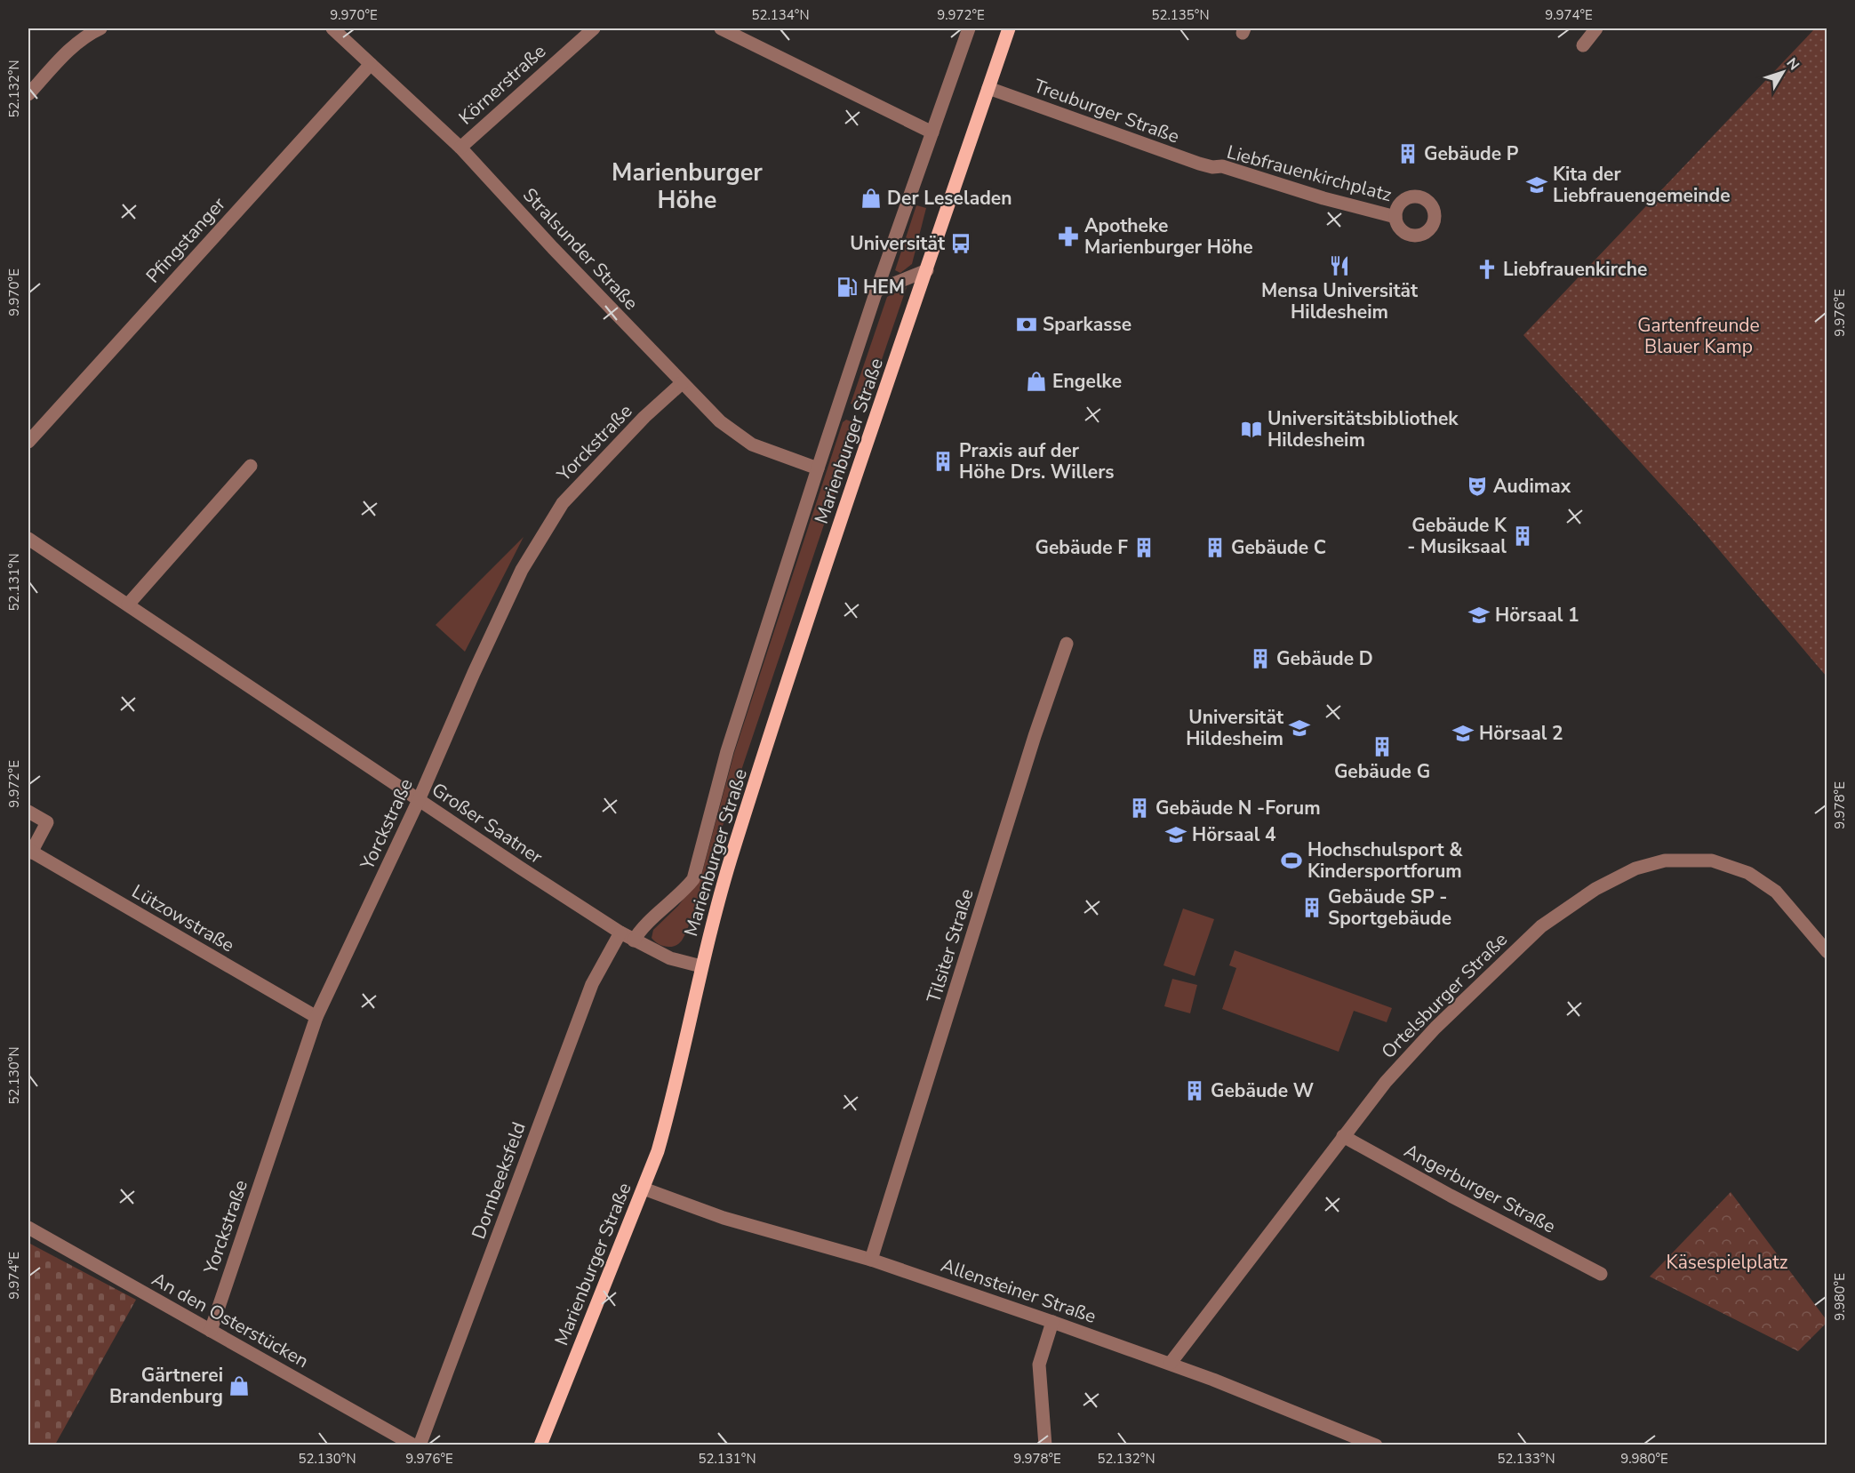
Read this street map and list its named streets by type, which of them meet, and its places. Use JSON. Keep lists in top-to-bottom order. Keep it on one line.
{"streets":{"main road":["Marienburger Straße"],"street":["Körnerstraße","Treuburger Straße","Liebfrauenkirchplatz","Pfingstanger","Stralsunder Straße","Yorckstraße","Großer Saatner","Lützowstraße","Tilsiter Straße","Ortelsburger Straße","Dornbeeksfeld","Angerburger Straße","Allensteiner Straße","An den Osterstücken"]},"crossings":[["Körnerstraße","Stralsunder Straße"],["Treuburger Straße","Liebfrauenkirchplatz"],["Treuburger Straße","Marienburger Straße"],["Pfingstanger","Stralsunder Straße"],["Stralsunder Straße","Marienburger Straße"],["Stralsunder Straße","Yorckstraße"],["Marienburger Straße","Großer Saatner"],["Marienburger Straße","Allensteiner Straße"],["Yorckstraße","Großer Saatner"],["Yorckstraße","Lützowstraße"],["Yorckstraße","An den Osterstücken"],["Großer Saatner","Dornbeeksfeld"],["Tilsiter Straße","Allensteiner Straße"],["Ortelsburger Straße","Angerburger Straße"],["Ortelsburger Straße","Allensteiner Straße"]],"districts":["Marienburger Höhe"],"parks":["Gartenfreunde Blauer Kamp","Käsespielplatz"],"places":{"building":["Gebäude P","Praxis auf der Höhe Drs. Willers","Gebäude K - Musiksaal","Gebäude F","Gebäude C","Gebäude D","Gebäude G","Gebäude N -Forum","Gebäude SP - Sportgebäude","Gebäude W"],"school or university":["Kita der Liebfrauengemeinde","Hörsaal 1","Universität Hildesheim","Hörsaal 2","Hörsaal 4"],"shop":["Der Leseladen","Engelke","Gärtnerei Brandenburg"],"pharmacy":["Apotheke Marienburger Höhe"],"bus stop":["Universität"],"restaurant":["Mensa Universität Hildesheim"],"church":["Liebfrauenkirche"],"fuel station":["HEM"],"bank":["Sparkasse"],"library":["Universitätsbibliothek Hildesheim"],"theatre":["Audimax"],"sports":["Hochschulsport & Kindersportforum"]},"north":"top right","coordinates":["9.970°E","52.134°N","9.972°E","52.135°N","9.974°E","52.132°N","9.976°E","52.131°N","9.978°E","52.130°N","9.980°E","52.133°N"]}
